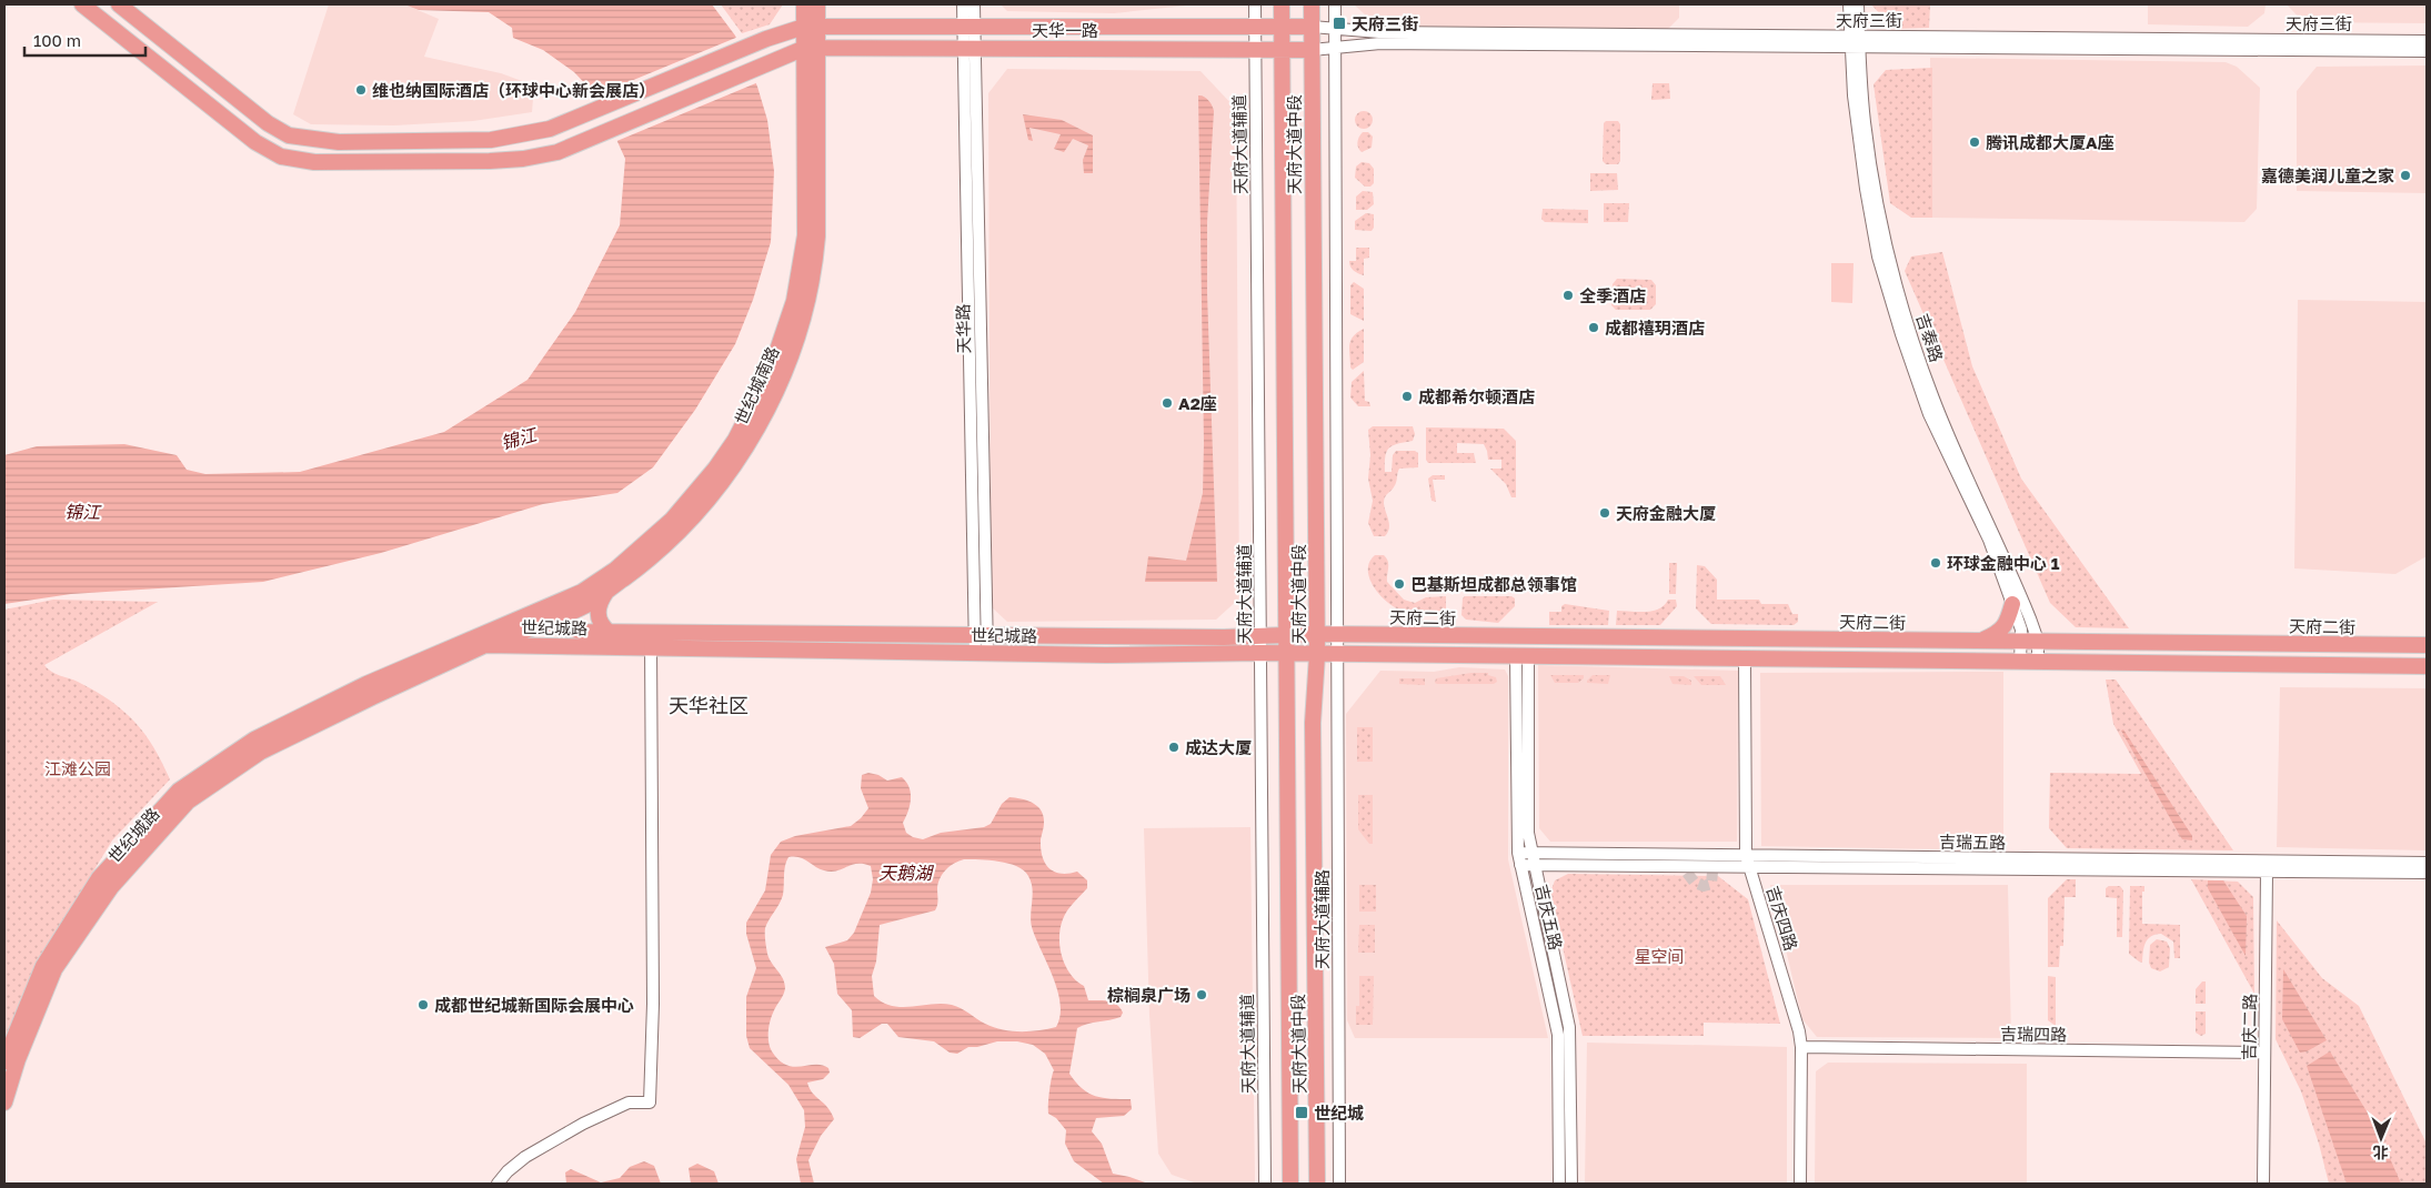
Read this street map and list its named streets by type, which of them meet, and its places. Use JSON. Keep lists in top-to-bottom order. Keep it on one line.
{"streets":{"main road":["天华一路","天府大道中段","世纪城南路","天府二街","世纪城路"],"street":["天府三街","天府大道辅道","天华路","吉泰路","吉瑞五路","吉庆五路","吉庆四路","天府大道辅路","吉庆二路","吉瑞四路"]},"crossings":[["天府三街","天华一路"],["天府三街","天府大道中段"],["天府三街","吉泰路"],["天华一路","天府大道辅道"],["天华一路","天府大道中段"],["天华一路","天华路"],["天华一路","世纪城南路"],["天府大道辅道","世纪城路"],["天府大道中段","天府二街"],["天府大道中段","世纪城路"],["天华路","世纪城路"],["吉泰路","天府二街"],["世纪城南路","世纪城路"],["天府二街","世纪城路"],["吉瑞五路","吉庆五路"],["吉瑞五路","吉庆四路"],["吉瑞五路","吉庆二路"],["吉庆四路","吉瑞四路"],["吉庆二路","吉瑞四路"]],"districts":["天华社区"],"water":["锦江","天鹅湖"],"parks":["江滩公园","星空间"],"places":{"transit":["天府三街","世纪城"],"other":["维也纳国际酒店（环球中心新会展店）","腾讯成都大厦A座","嘉德美润儿童之家","全季酒店","成都禧玥酒店","成都希尔顿酒店","A2座","天府金融大厦","环球金融中心 1","巴基斯坦成都总领事馆","成达大厦","棕榈泉广场","成都世纪城新国际会展中心"]},"scale_bar":"100 m","north":"bottom"}
